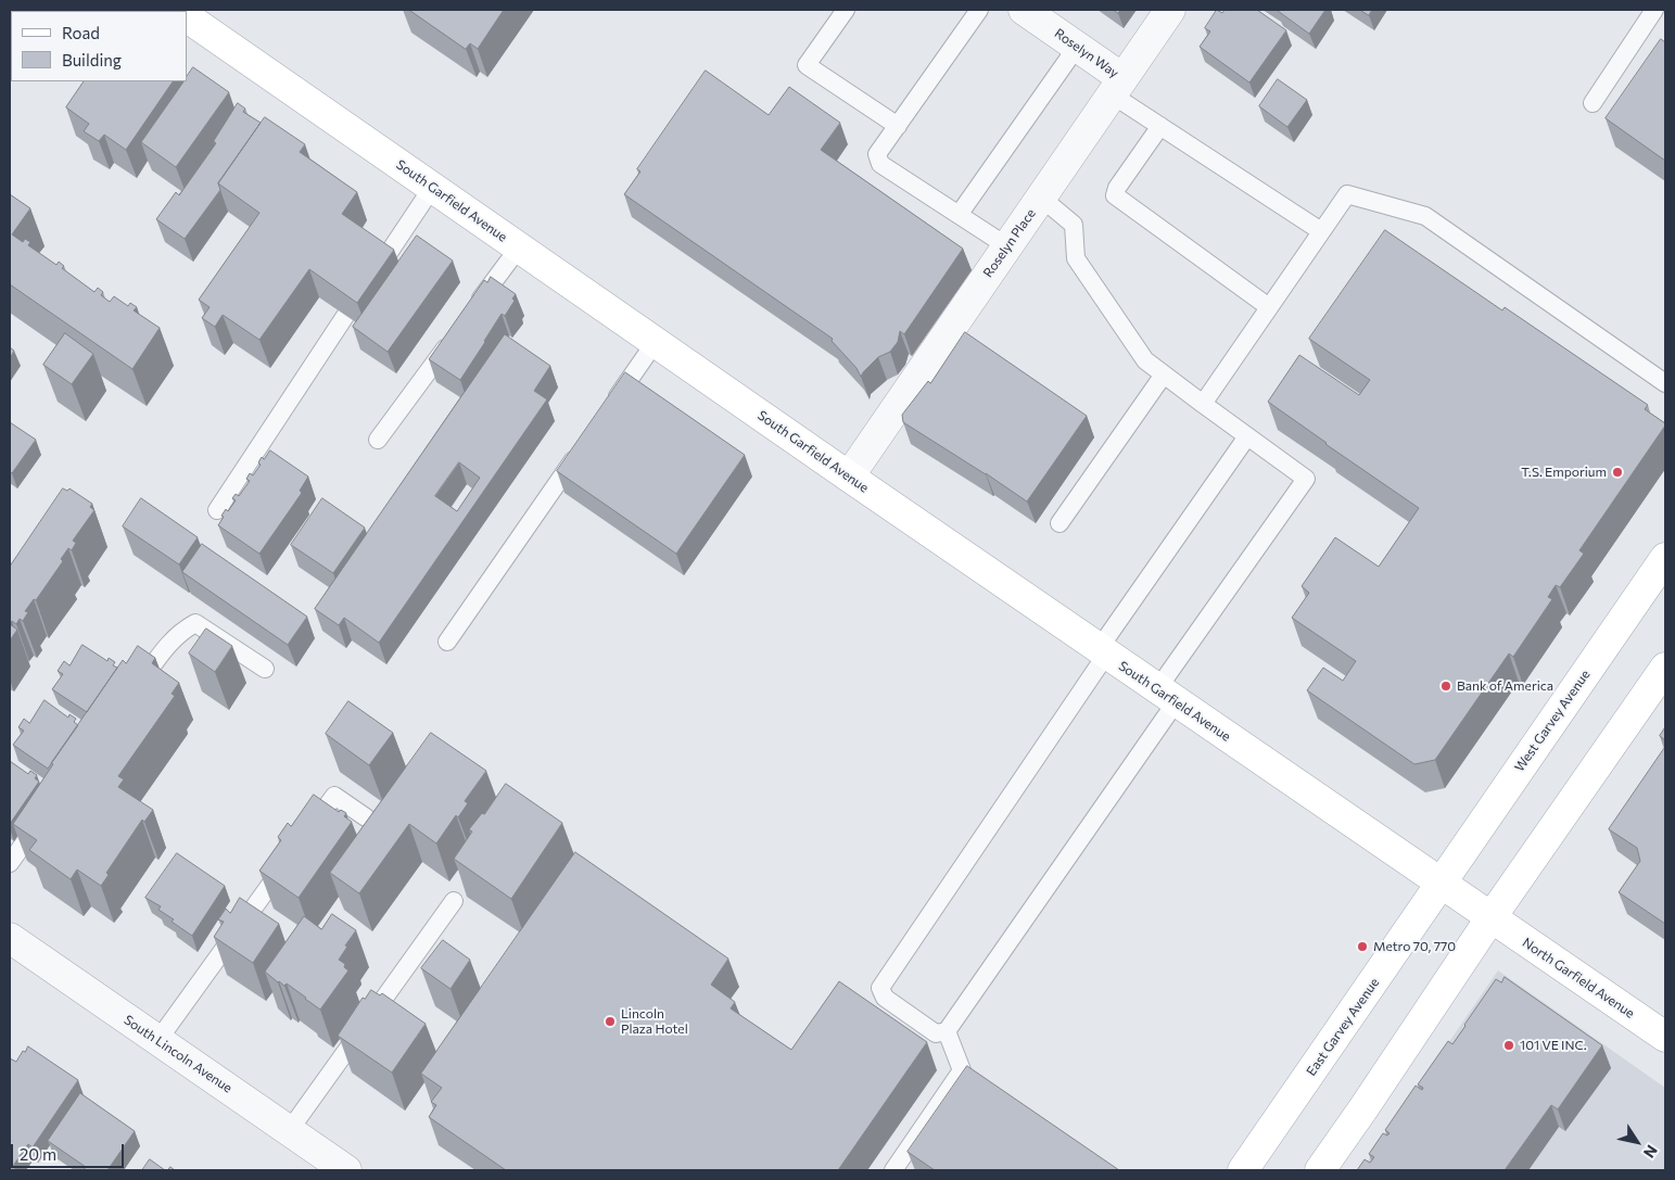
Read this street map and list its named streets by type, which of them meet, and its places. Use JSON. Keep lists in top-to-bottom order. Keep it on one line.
{"streets":{"main road":["South Garfield Avenue","West Garvey Avenue","North Garfield Avenue","East Garvey Avenue"],"street":["Roselyn Way","Roselyn Place","South Lincoln Avenue"]},"crossings":[["Roselyn Way","Roselyn Place"],["South Garfield Avenue","Roselyn Place"],["South Garfield Avenue","West Garvey Avenue"],["South Garfield Avenue","North Garfield Avenue"],["South Garfield Avenue","East Garvey Avenue"],["West Garvey Avenue","East Garvey Avenue"]],"places":["T.S. Emporium","Bank of America","Metro 70, 770","Lincoln Plaza Hotel","101 VE INC."],"legend":["Road","Building"],"scale_bar":"20 m","north":"bottom right"}
